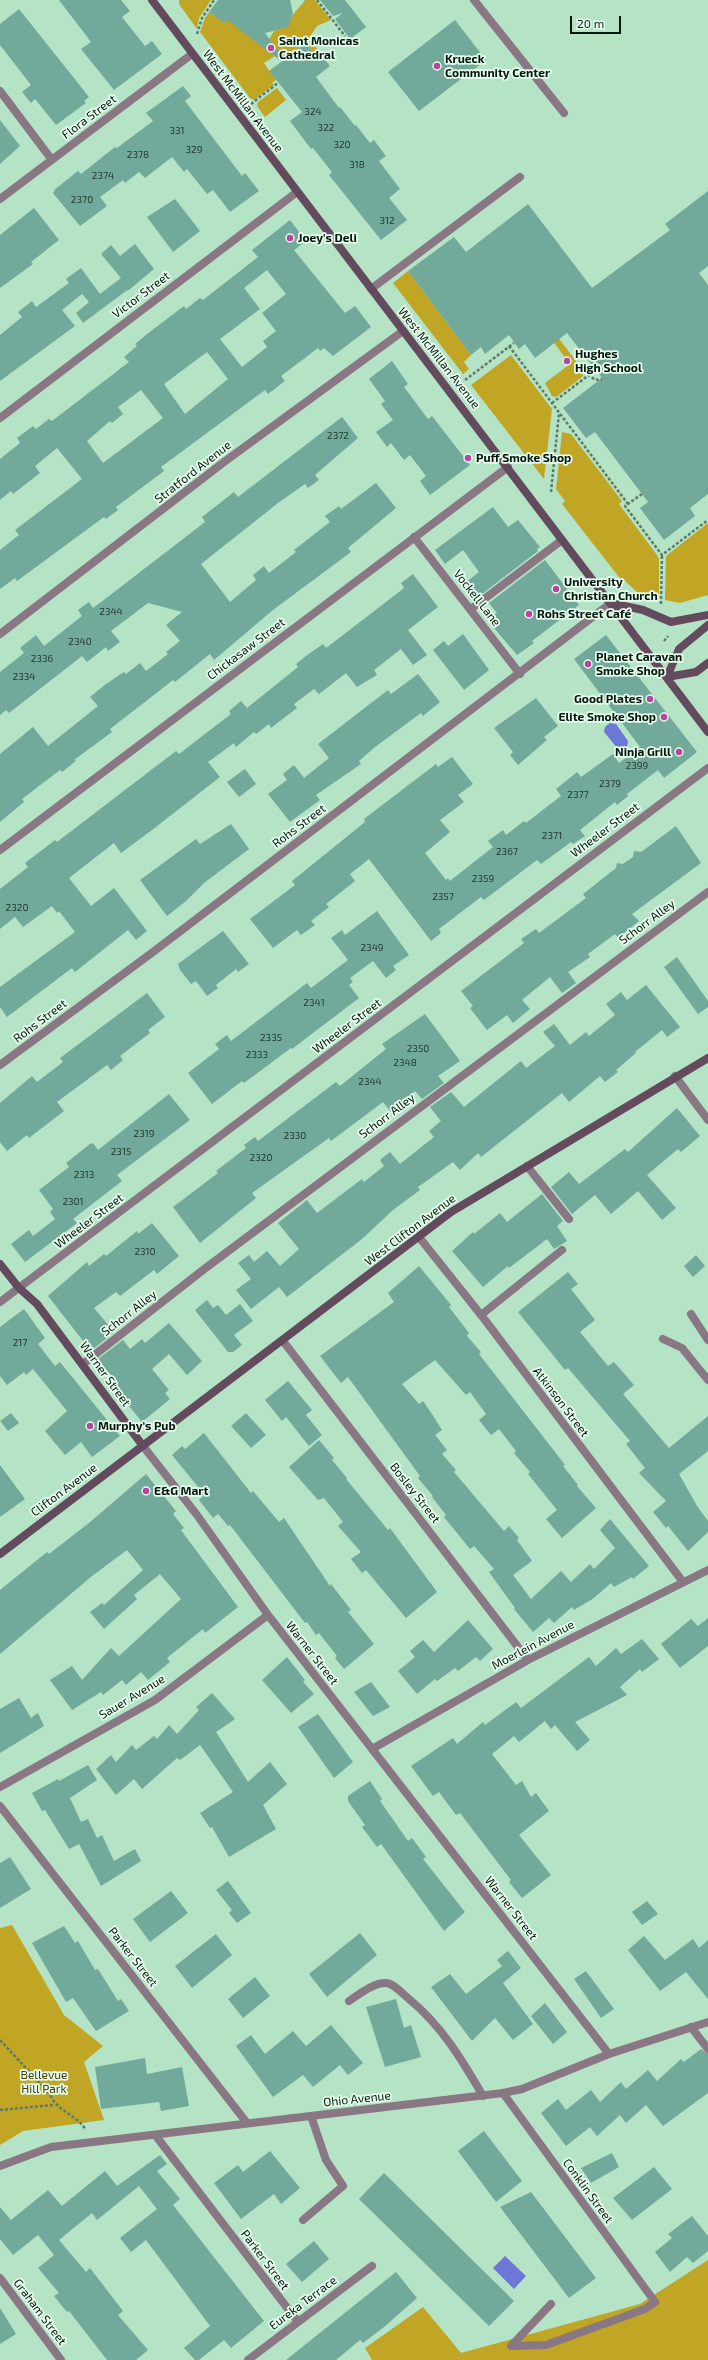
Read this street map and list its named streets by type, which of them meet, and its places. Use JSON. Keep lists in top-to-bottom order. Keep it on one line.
{"streets":{"main road":["West McMillan Avenue","West Clifton Avenue","Warner Street","Clifton Avenue"],"street":["Flora Street","Victor Street","Stratford Avenue","Vockell Lane","Chickasaw Street","Rohs Street","Wheeler Street","Schorr Alley","Atkinson Street","Bosley Street","Moerlein Avenue","Sauer Avenue","Parker Street","Ohio Avenue","Conklin Street","Eureka Terrace","Graham Street"]},"crossings":[["West McMillan Avenue","Flora Street"],["West McMillan Avenue","Victor Street"],["West McMillan Avenue","Stratford Avenue"],["West McMillan Avenue","Chickasaw Street"],["West McMillan Avenue","Rohs Street"],["Vockell Lane","Chickasaw Street"],["Vockell Lane","Rohs Street"],["Wheeler Street","Warner Street"],["Schorr Alley","Warner Street"],["West Clifton Avenue","Warner Street"],["West Clifton Avenue","Atkinson Street"],["West Clifton Avenue","Clifton Avenue"],["West Clifton Avenue","Bosley Street"],["Warner Street","Clifton Avenue"],["Warner Street","Moerlein Avenue"],["Warner Street","Sauer Avenue"],["Warner Street","Ohio Avenue"],["Atkinson Street","Moerlein Avenue"],["Bosley Street","Moerlein Avenue"],["Parker Street","Ohio Avenue"],["Parker Street","Eureka Terrace"],["Ohio Avenue","Conklin Street"]],"parks":["Bellevue Hill Park"],"places":["Saint Monicas Cathedral","Krueck Community Center","Joey's Deli","Hughes High School","Puff Smoke Shop","University Christian Church","Rohs Street Café","Planet Caravan Smoke Shop","Good Plates","Elite Smoke Shop","Ninja Grill","Murphy’s Pub","E&G Mart"],"house_numbers":["324","322","331","320","329","2378","318","2374","2370","312","2372","2344","2340","2336","2334","2399","2379","2377","2371","2367","2359","2357","2320","2349","2341","2335","2350","2333","2348","2344","2319","2330","2315","2320","2313","2301","2310","217"],"scale_bar":"20 m"}
